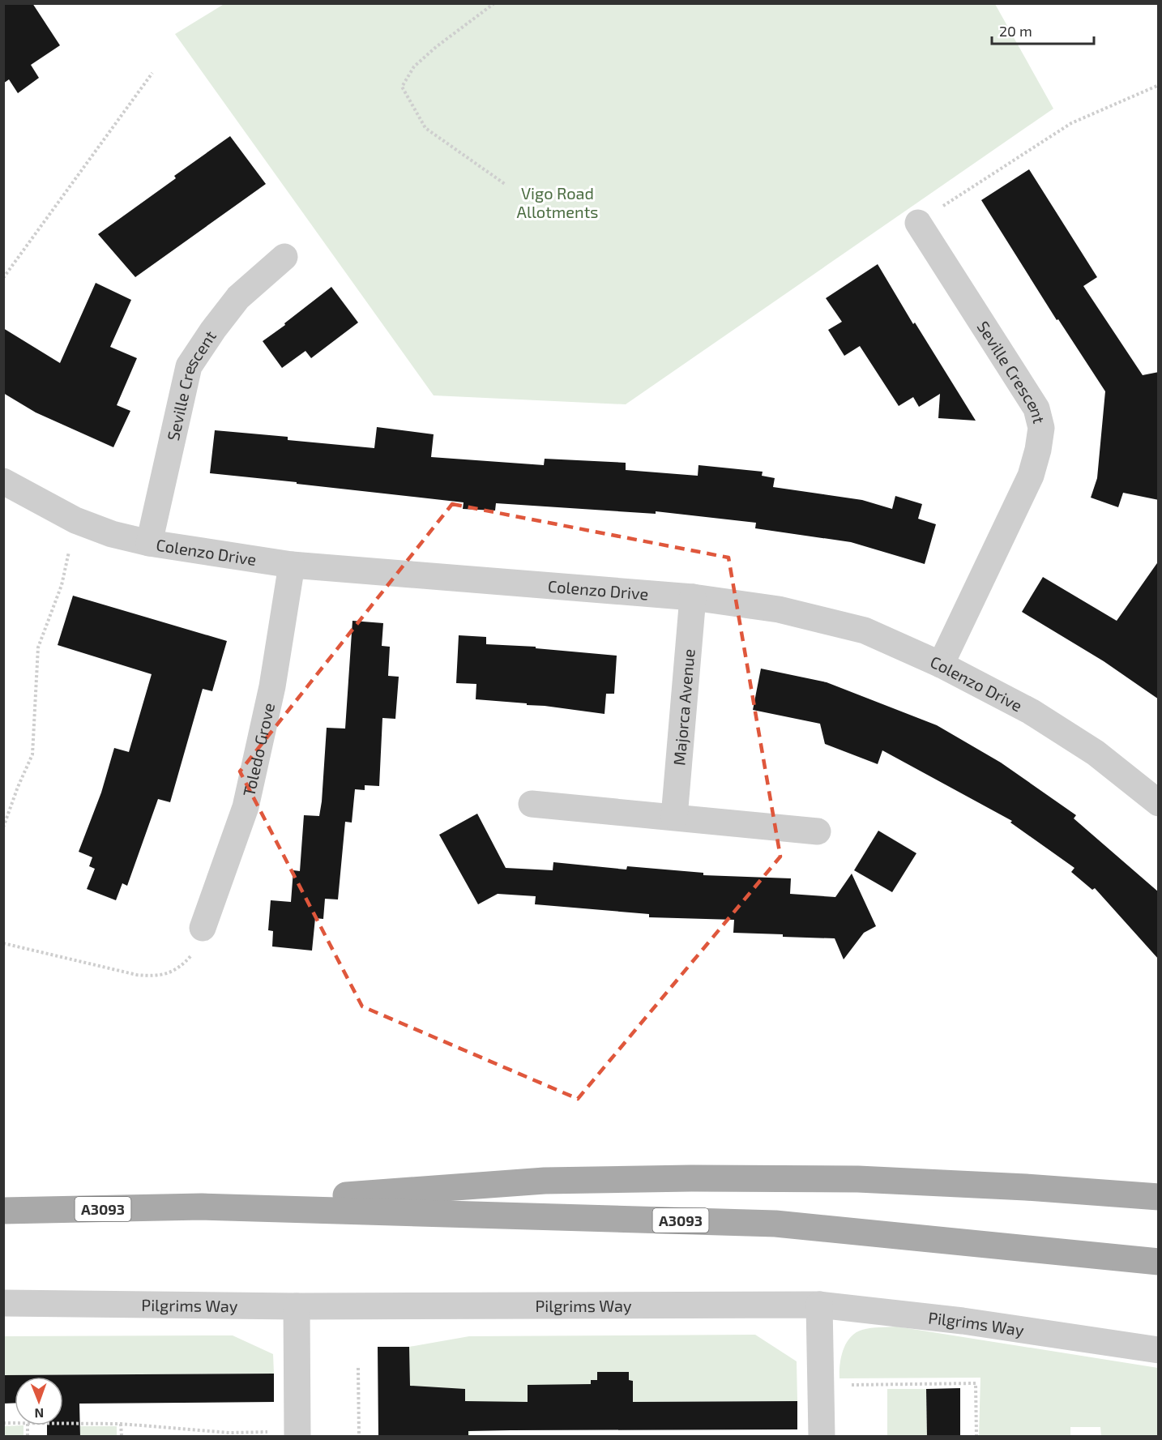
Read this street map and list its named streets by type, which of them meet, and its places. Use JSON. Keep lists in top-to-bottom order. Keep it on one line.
{"streets":{"main road":["A3093"],"street":["Seville Crescent","Colenzo Drive","Majorca Avenue","Toledo Grove","Pilgrims Way"]},"crossings":[["Seville Crescent","Colenzo Drive"],["Colenzo Drive","Majorca Avenue"],["Colenzo Drive","Toledo Grove"]],"parks":["Vigo Road Allotments"],"scale_bar":"20 m","north":"bottom"}
